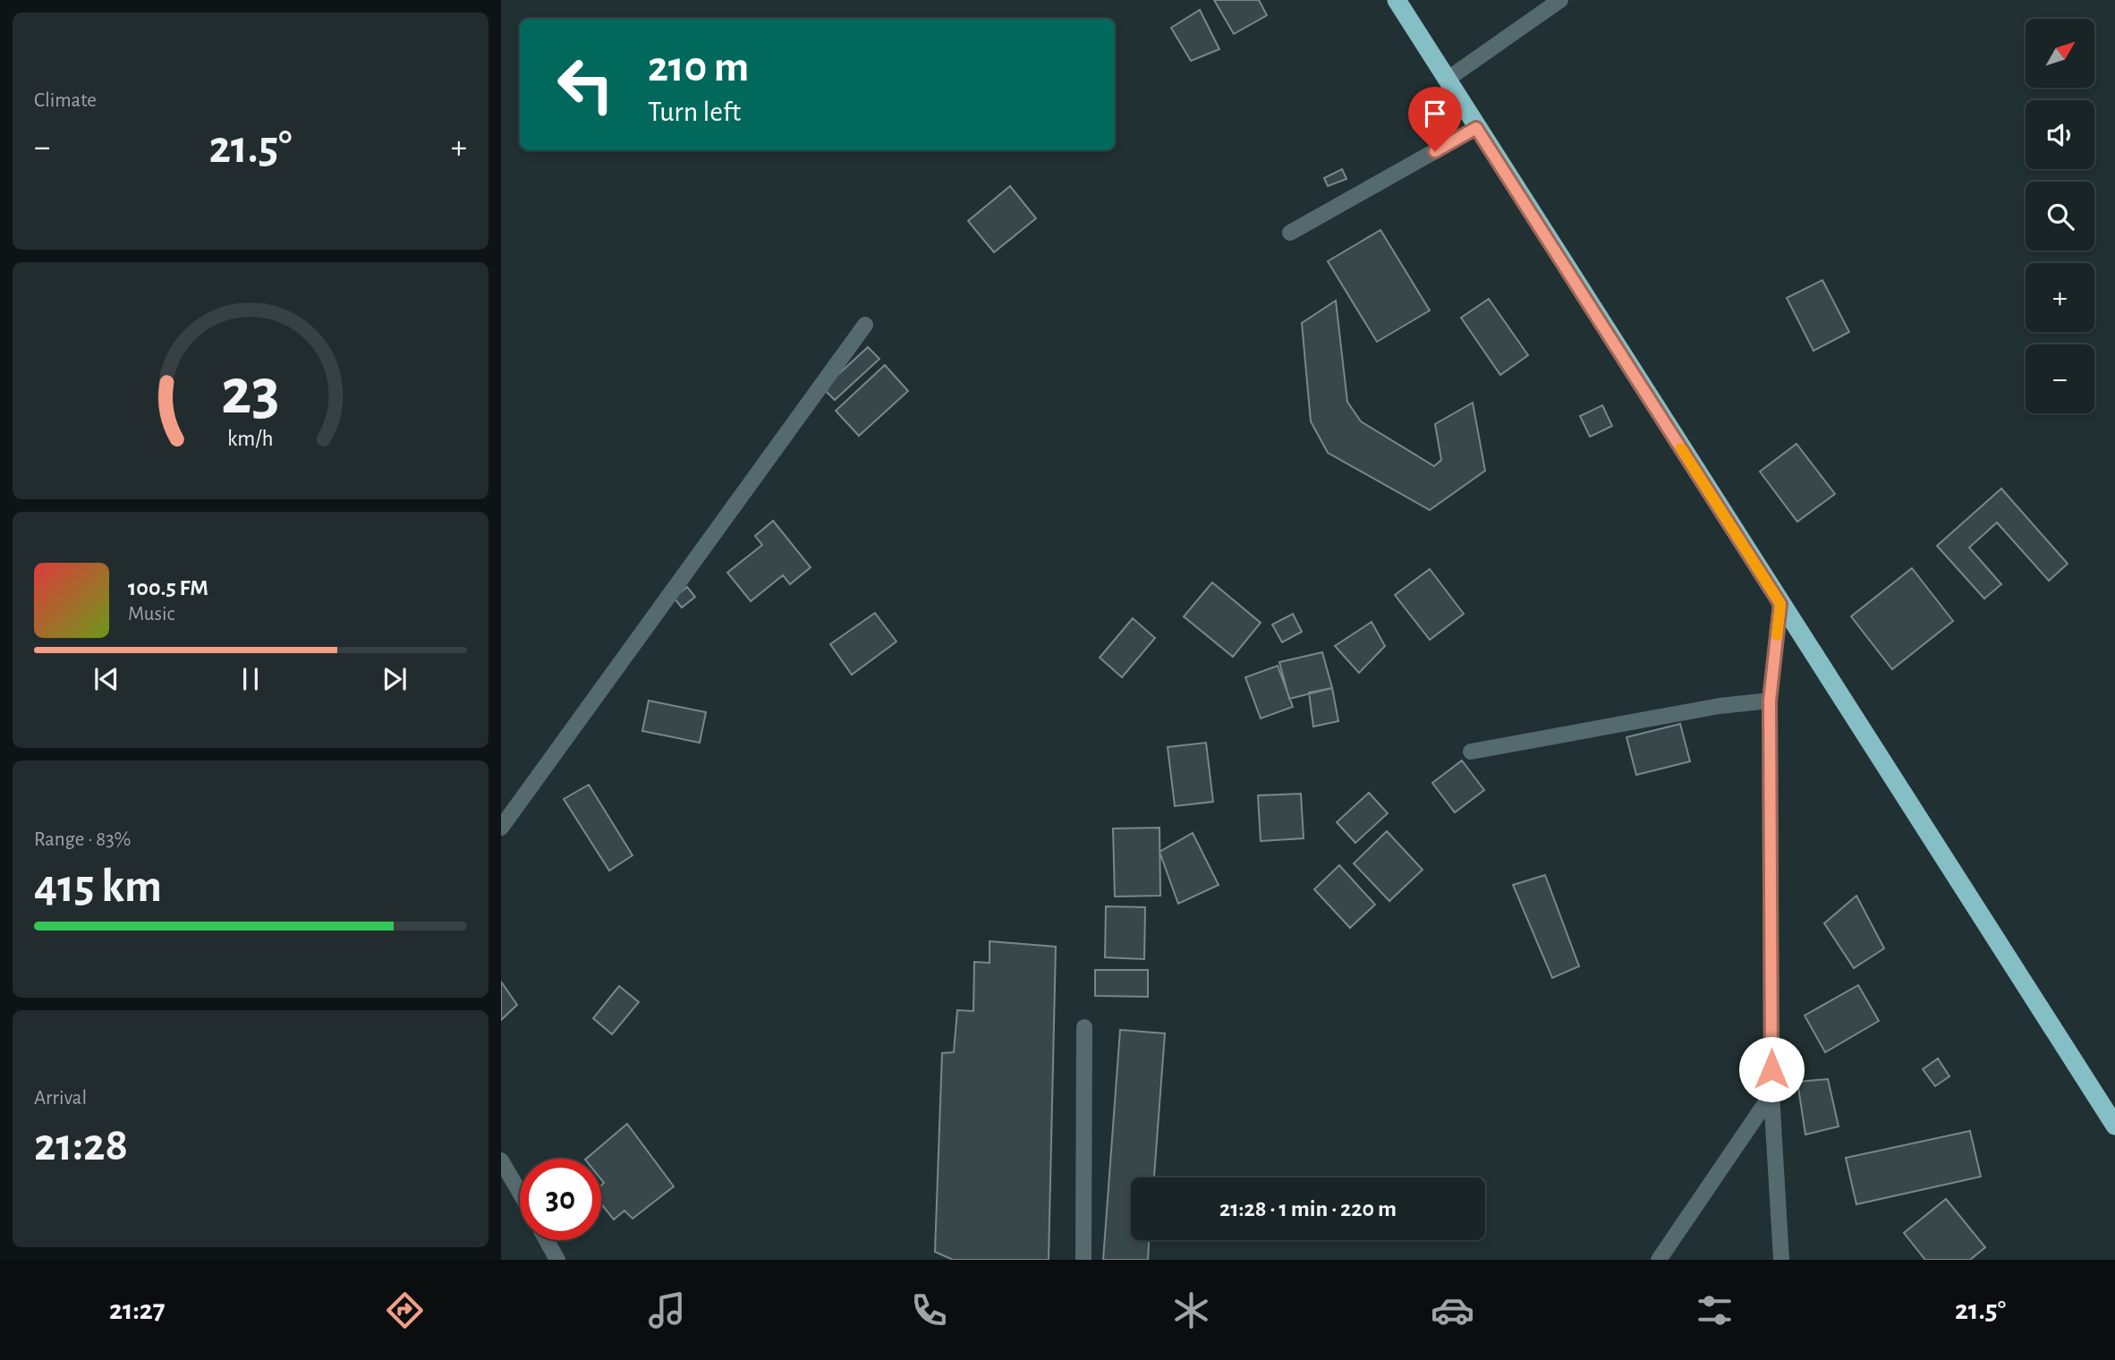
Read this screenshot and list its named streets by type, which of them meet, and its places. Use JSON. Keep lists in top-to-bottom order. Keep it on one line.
{"north":"top right","page":{"tile":["Climate",["Range · 83%","415 km"],["Arrival","21:28"]],"map_buttons":["+","−"],"turn":["210 m","Turn left"],"heat":["−","21.5°","+"],"song":["100.5 FM","Music"],"limit":"30","trip":"21:28 · 1 min · 220 m","tabs":["21:27","21.5°"],"gauge":["23","km/h"]}}
